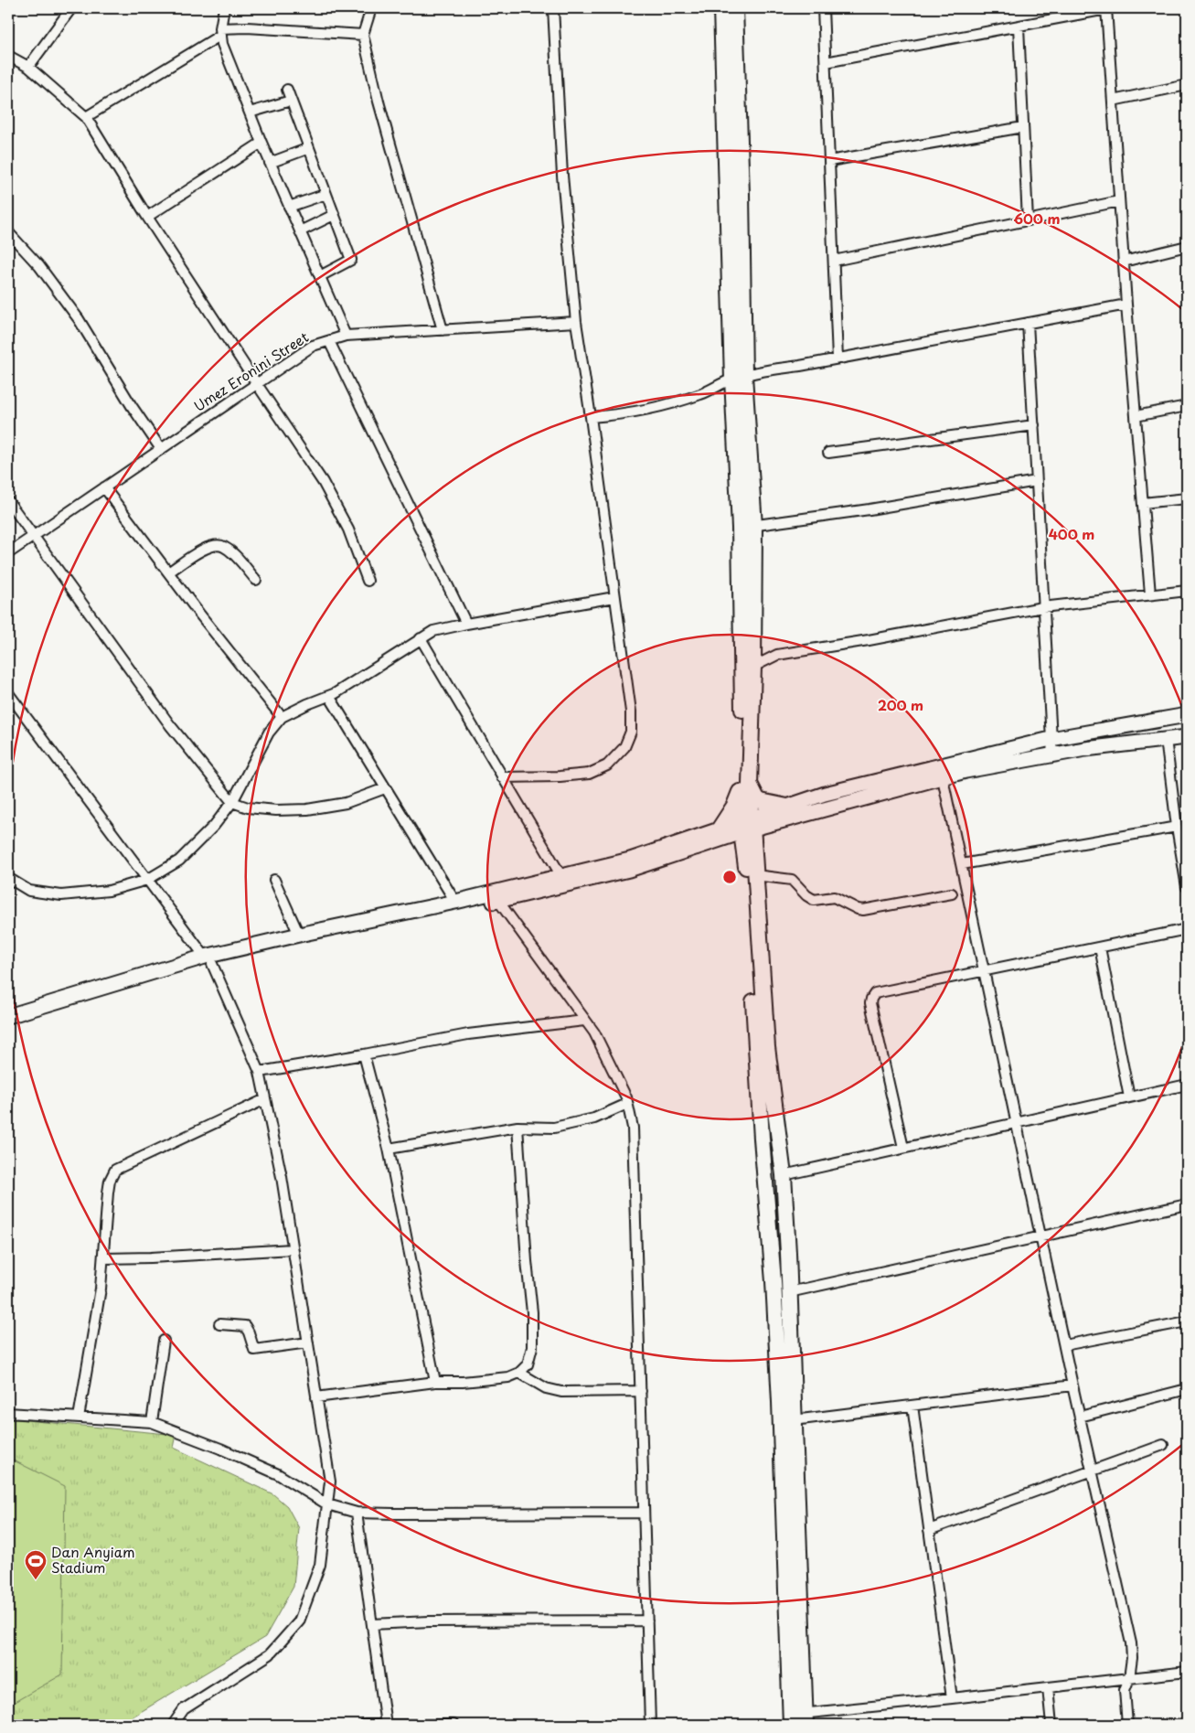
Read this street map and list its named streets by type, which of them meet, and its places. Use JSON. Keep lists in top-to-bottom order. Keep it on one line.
{"streets":{"street":["Umez Eronini Street"]},"places":{"sports":["Dan Anyiam Stadium"]},"rings":["600 m","400 m","200 m"]}
